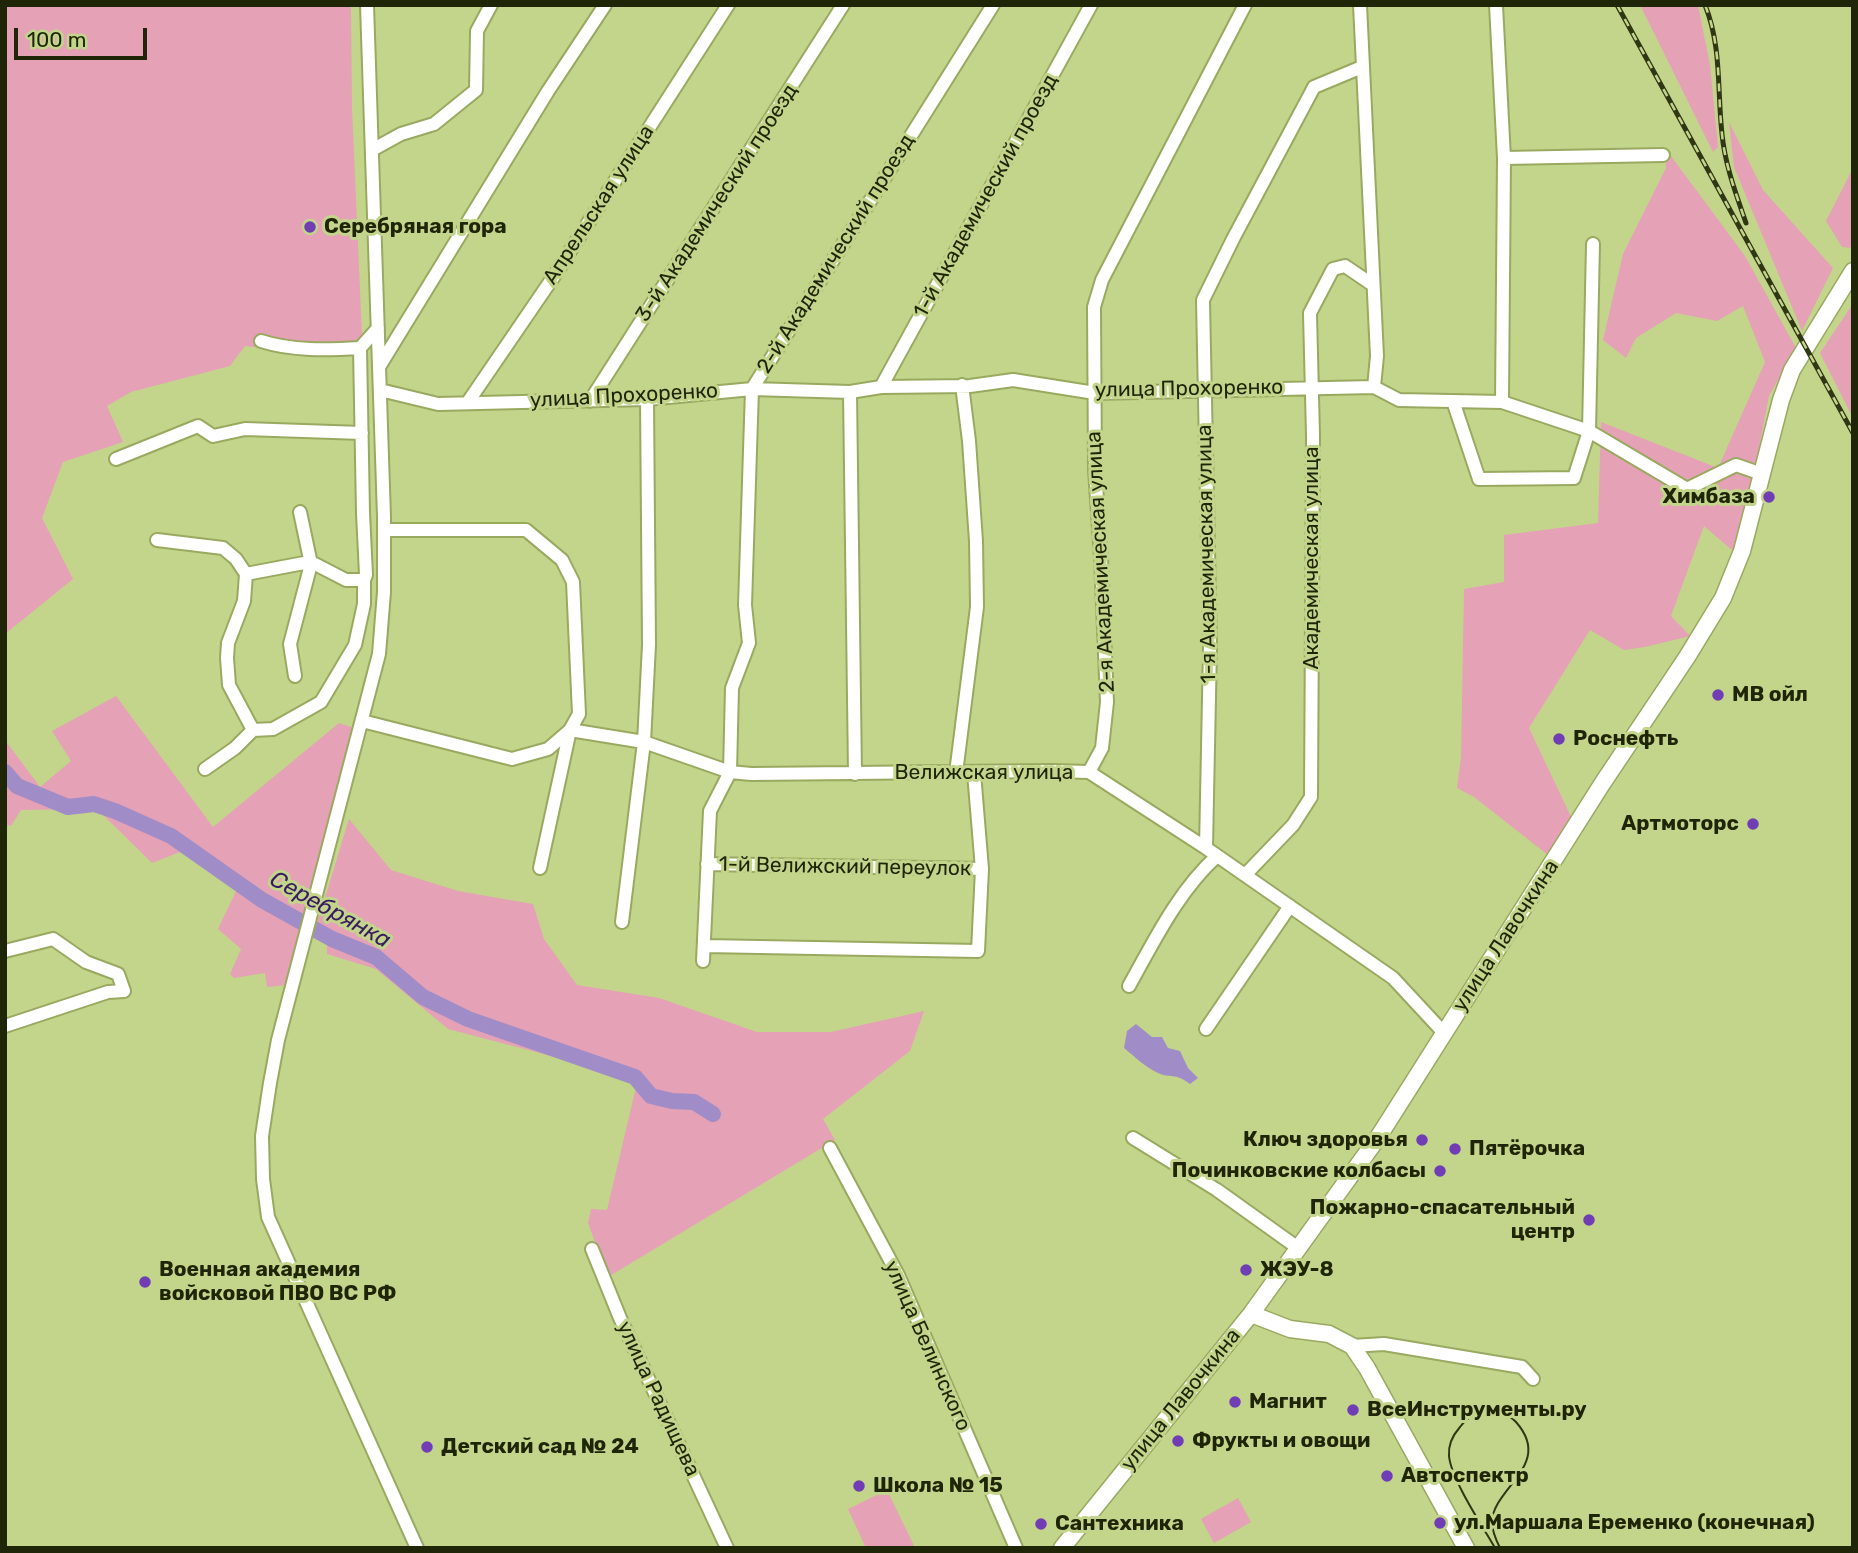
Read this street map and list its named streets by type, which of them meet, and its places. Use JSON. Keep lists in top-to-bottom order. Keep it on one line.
{"streets":{"main road":["улица Лавочкина"],"street":["1-й Академический проезд","3-й Академический проезд","Апрельская улица","2-й Академический проезд","улица Прохоренко","1-я Академическая улица","Академическая улица","2-я Академическая улица","Велижская улица","1-й Велижский переулок","улица Белинского","улица Радищева"]},"crossings":[["1-й Академический проезд","улица Прохоренко"],["3-й Академический проезд","улица Прохоренко"],["Апрельская улица","улица Прохоренко"],["2-й Академический проезд","улица Прохоренко"],["2-й Академический проезд","Велижская улица"],["улица Прохоренко","1-я Академическая улица"],["улица Прохоренко","Академическая улица"],["улица Прохоренко","2-я Академическая улица"],["улица Прохоренко","улица Лавочкина"],["1-я Академическая улица","Велижская улица"],["Академическая улица","Велижская улица"],["2-я Академическая улица","Велижская улица"],["Велижская улица","улица Лавочкина"]],"water":["Серебрянка"],"places":["Серебряная гора","Химбаза","МВ ойл","Роснефть","Артмоторс","Ключ здоровья","Пятёрочка","Починковские колбасы","Пожарно-спасательный центр","ЖЭУ-8","Военная академия войсковой ПВО ВС РФ","Магнит","ВсеИнструменты.ру","Фрукты и овощи","Детский сад № 24","Автоспектр","Школа № 15","ул.Маршала Еременко (конечная)","Сантехника"],"scale_bar":"100 m"}
